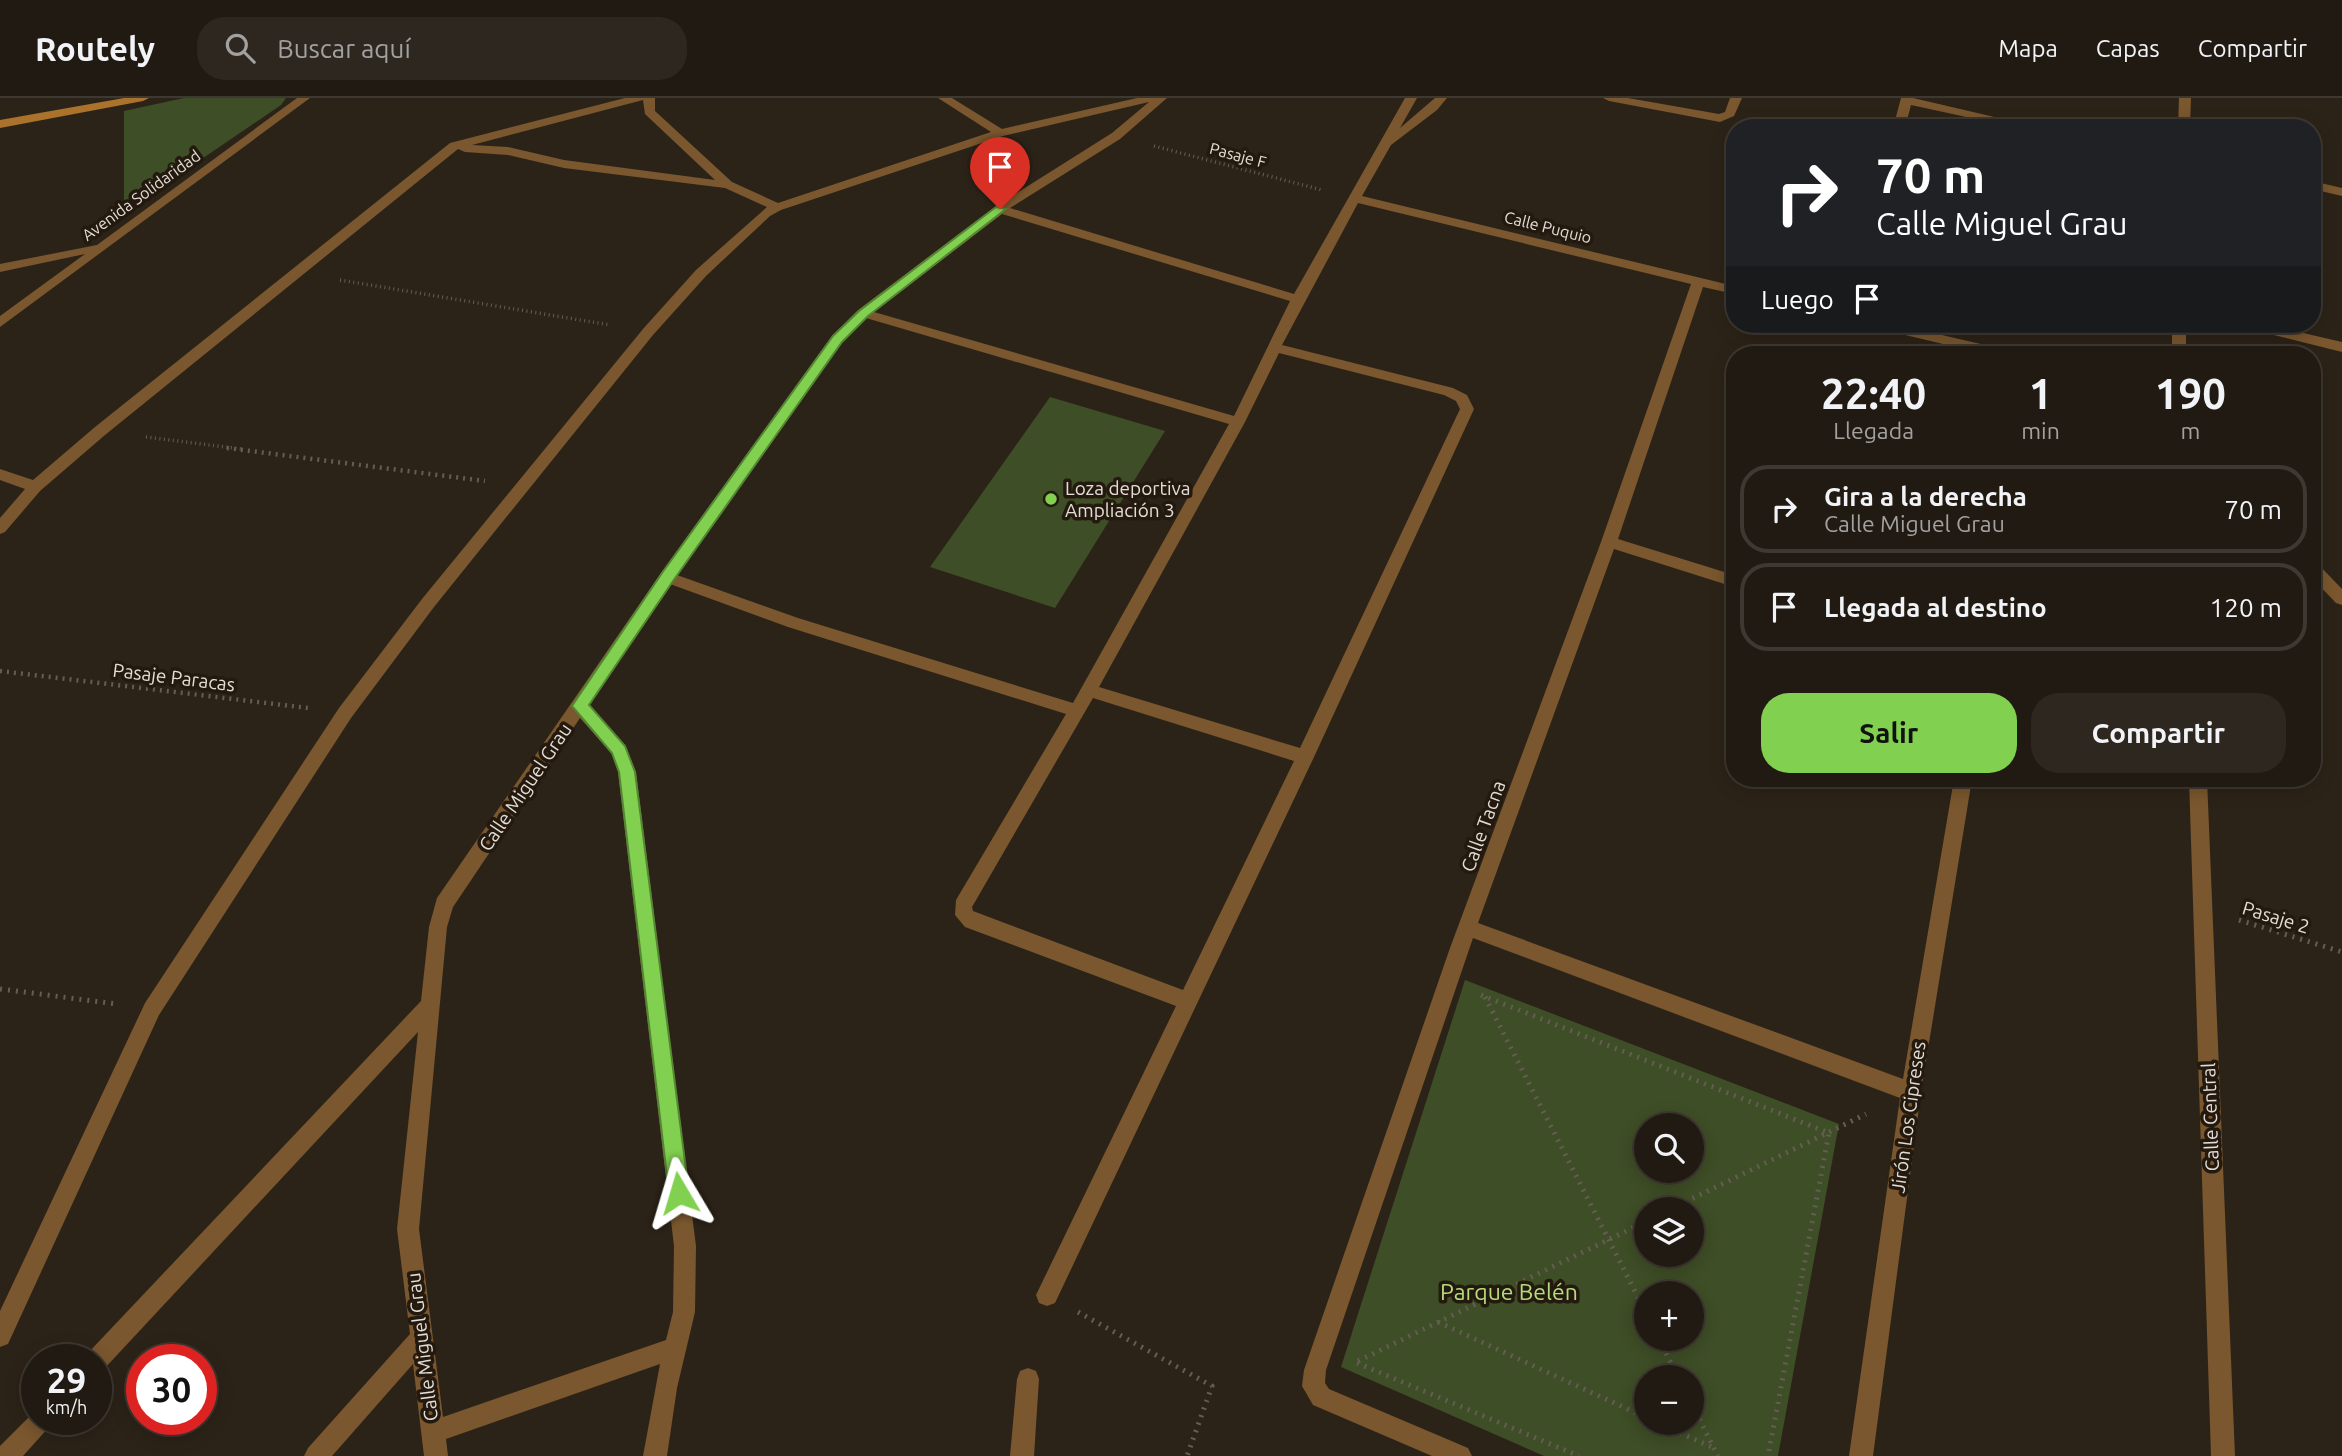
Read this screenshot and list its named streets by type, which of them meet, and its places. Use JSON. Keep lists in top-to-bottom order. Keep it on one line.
{"streets":{"street":["Avenida Solidaridad","Calle Puquio","Calle Miguel Grau","Calle Tacna","Jirón Los Cipreses","Calle Central"],"path":["Pasaje F","Pasaje Paracas","Pasaje 2"]},"crossings":[["Pasaje F","Calle Puquio"],["Pasaje F","Calle Miguel Grau"],["Calle Puquio","Calle Tacna"],["Pasaje 2","Calle Central"]],"parks":["Parque Belén"],"places":["Loza deportiva Ampliación 3"],"page":{"header":"Routely","search":"Buscar aquí","nav":["Mapa","Capas","Compartir"],"turn":["70 m","Calle Miguel Grau"],"then":"Luego","eta":["22:40","Llegada","1","min","190","m"],"list":[{"name":"Gira a la derecha","note":"Calle Miguel Grau","value":"70 m"},{"name":"Llegada al destino","value":"120 m"}],"buttons":["Salir","Compartir"],"map_buttons":["+","−"],"speed":"29 km/h","limit":"30"}}
